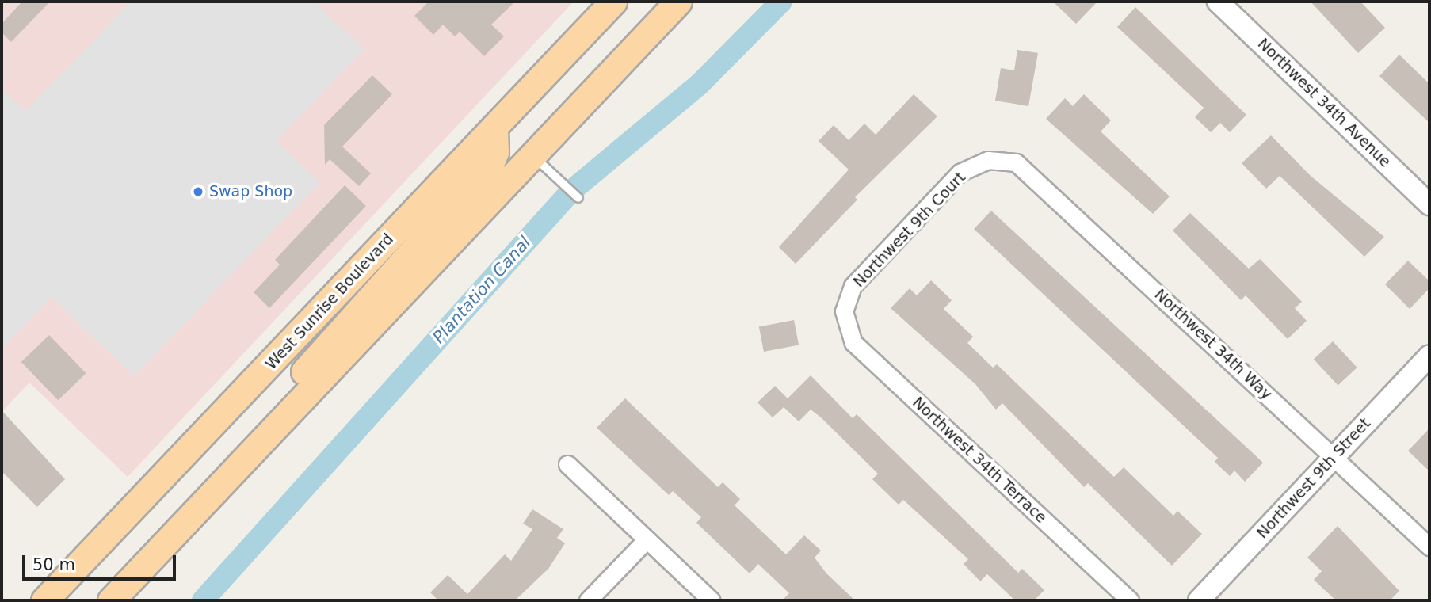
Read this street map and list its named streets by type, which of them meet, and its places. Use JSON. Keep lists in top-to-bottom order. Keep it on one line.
{"streets":{"main road":["West Sunrise Boulevard"],"street":["Northwest 34th Avenue","Northwest 9th Court","Northwest 34th Way","Northwest 34th Terrace","Northwest 9th Street"]},"crossings":[["Northwest 9th Court","Northwest 34th Way"],["Northwest 9th Court","Northwest 34th Terrace"],["Northwest 34th Way","Northwest 9th Street"]],"water":["Plantation Canal"],"places":["Swap Shop"],"scale_bar":"50 m"}
